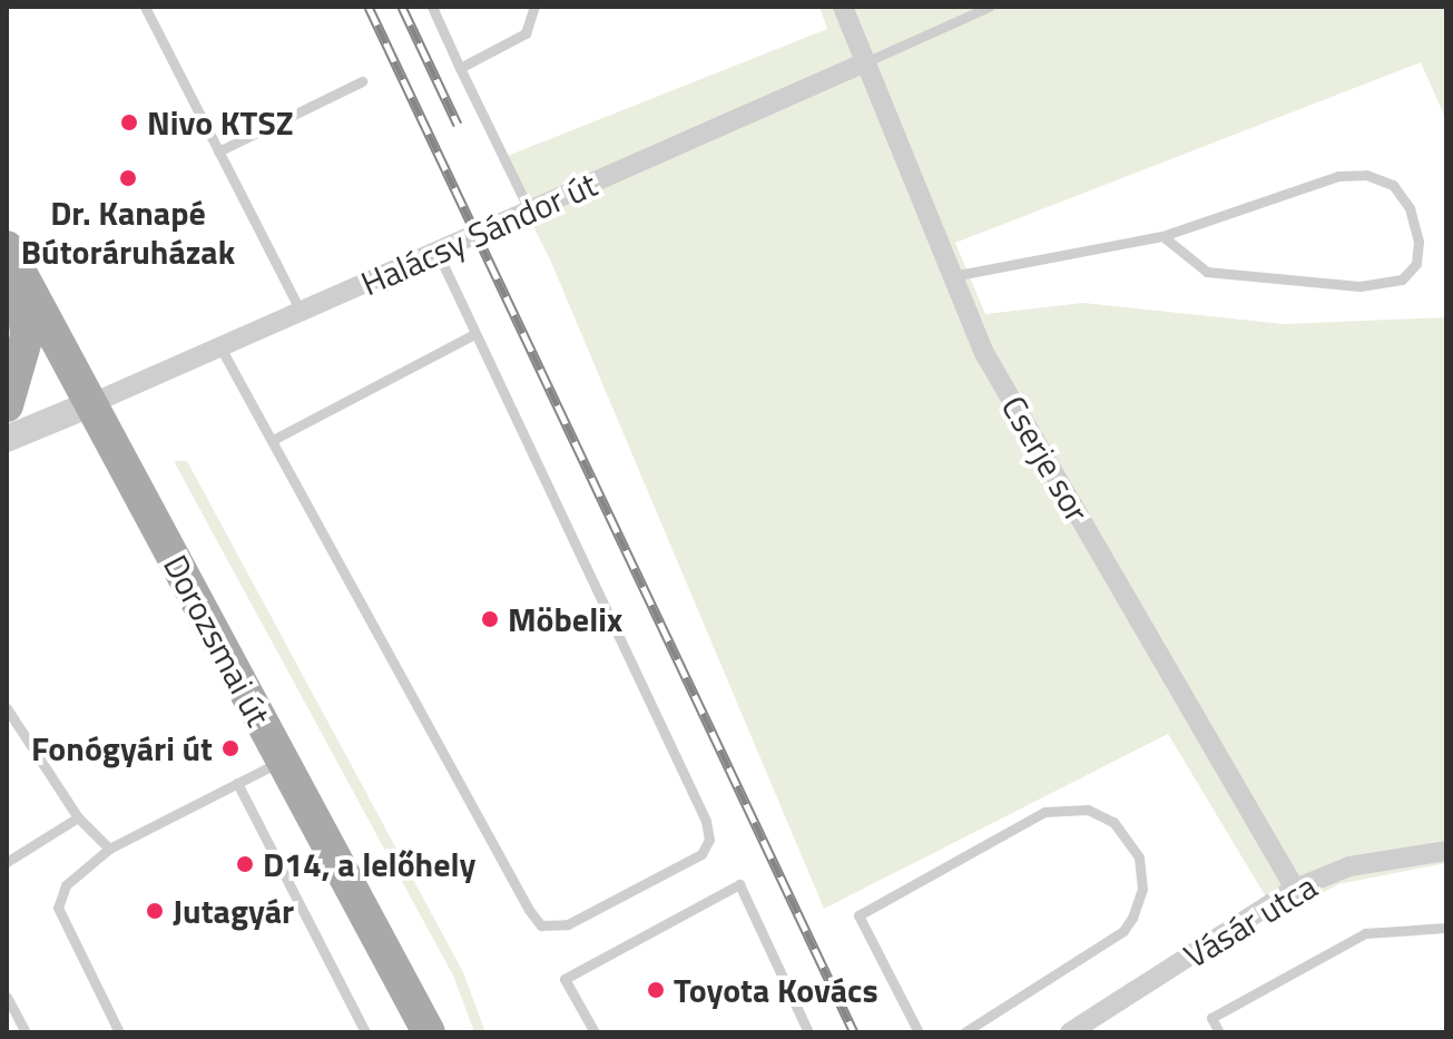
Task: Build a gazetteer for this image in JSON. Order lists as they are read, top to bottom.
{
  "streets": {
    "main road": ["Dorozsmai út"],
    "street": ["Halácsy Sándor út", "Cserje sor", "Vásár utca"]
  },
  "crossings": [
    ["Halácsy Sándor út", "Cserje sor"],
    ["Halácsy Sándor út", "Dorozsmai út"],
    ["Cserje sor", "Vásár utca"]
  ],
  "places": [
    "Nivo KTSZ",
    "Dr. Kanapé Bútoráruházak",
    "Möbelix",
    "Fonógyári út",
    "D14, a lelőhely",
    "Jutagyár",
    "Toyota Kovács"
  ]
}
